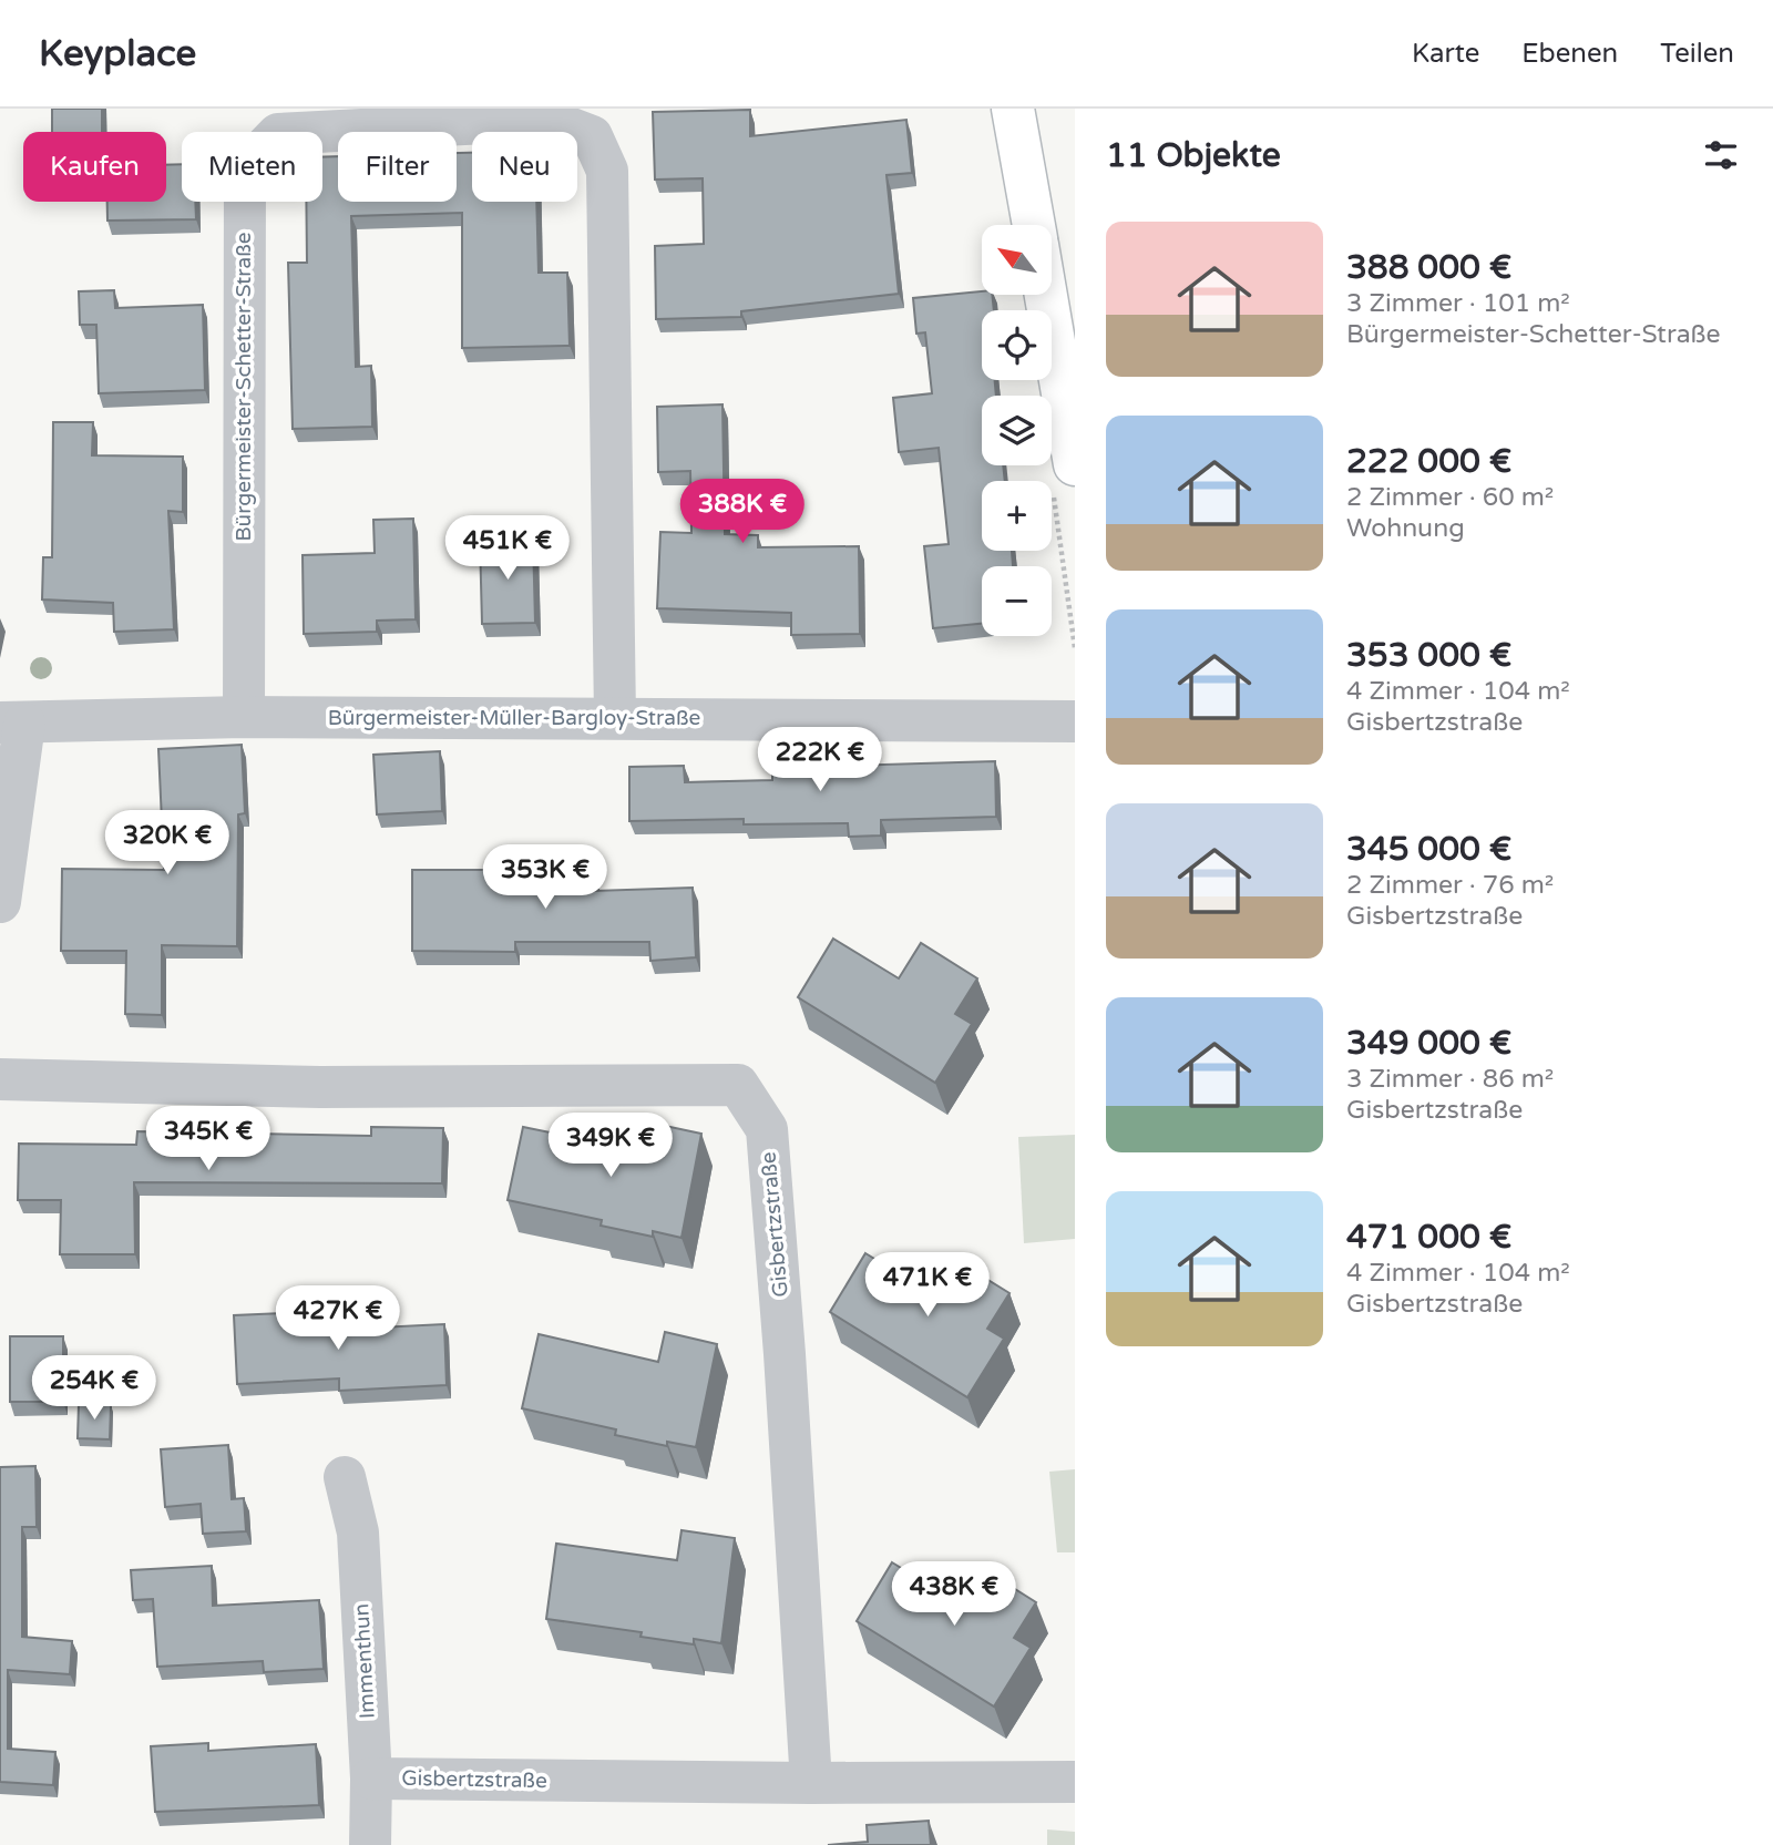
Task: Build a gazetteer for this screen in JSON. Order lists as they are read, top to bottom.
{
  "streets": {
    "street": [
      "Bürgermeister-Schetter-Straße",
      "Bürgermeister-Müller-Bargloy-Straße",
      "Gisbertzstraße",
      "Immenthun"
    ]
  },
  "crossings": [
    ["Bürgermeister-Schetter-Straße", "Bürgermeister-Müller-Bargloy-Straße"],
    ["Gisbertzstraße", "Immenthun"]
  ],
  "north": "top left",
  "page": {
    "header": "Keyplace",
    "nav": ["Karte", "Ebenen", "Teilen"],
    "heading": "11 Objekte",
    "chip": [
      "Kaufen",
      "Mieten",
      "Filter",
      "Neu"
    ],
    "list": [
      {
        "name": "388 000 €",
        "note": "3 Zimmer · 101 m² · Bürgermeister-Schetter-Straße"
      },
      {
        "name": "222 000 €",
        "note": "2 Zimmer · 60 m² · Wohnung"
      },
      {
        "name": "353 000 €",
        "note": "4 Zimmer · 104 m² · Gisbertzstraße"
      },
      {
        "name": "345 000 €",
        "note": "2 Zimmer · 76 m² · Gisbertzstraße"
      },
      {
        "name": "349 000 €",
        "note": "3 Zimmer · 86 m² · Gisbertzstraße"
      },
      {
        "name": "471 000 €",
        "note": "4 Zimmer · 104 m² · Gisbertzstraße"
      }
    ],
    "map_buttons": ["+", "−"],
    "price": [
      "388K €",
      "451K €",
      "222K €",
      "320K €",
      "353K €",
      "345K €",
      "349K €",
      "471K €",
      "427K €",
      "254K €",
      "438K €"
    ]
  }
}
